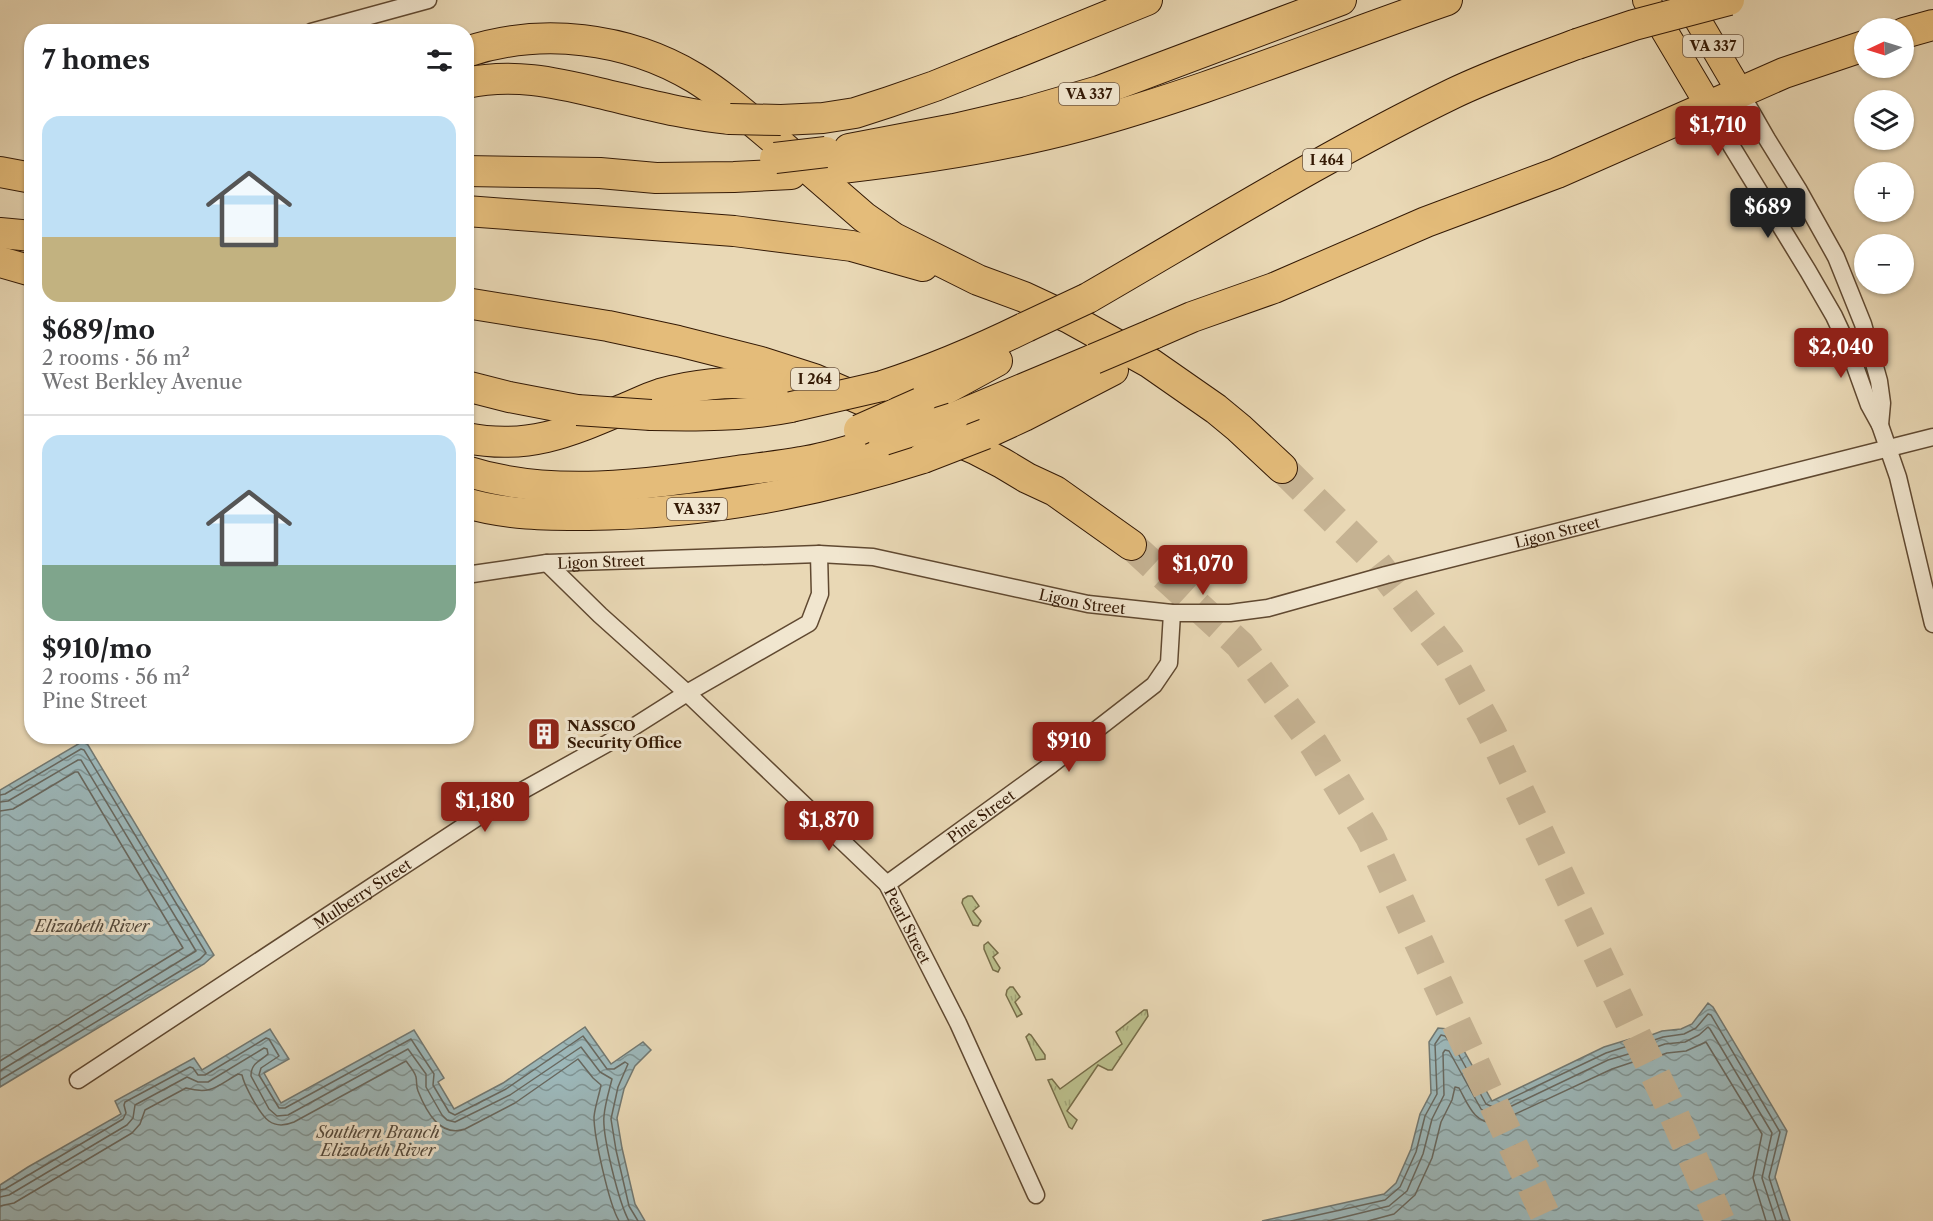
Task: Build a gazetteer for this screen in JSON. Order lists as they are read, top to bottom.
{
  "streets": {
    "highway": ["VA 337", "I 464", "I 264"],
    "street": [
      "Ligon Street",
      "Pine Street",
      "Mulberry Street",
      "Pearl Street"
    ]
  },
  "crossings": [
    ["Ligon Street", "Pine Street"],
    ["Ligon Street", "Mulberry Street"],
    ["Ligon Street", "Pearl Street"],
    ["Pine Street", "Pearl Street"],
    ["Mulberry Street", "Pearl Street"]
  ],
  "water": ["Elizabeth River", "Southern Branch Elizabeth River"],
  "places": {
    "building": ["NASSCO Security Office"]
  },
  "north": "left",
  "page": {
    "map_buttons": ["+", "−"],
    "heading": "7 homes",
    "list": [
      {
        "name": "$689/mo",
        "note": "2 rooms · 56 m² · West Berkley Avenue"
      },
      {
        "name": "$910/mo",
        "note": "2 rooms · 56 m² · Pine Street"
      }
    ],
    "price": [
      "$1,710",
      "$689",
      "$2,040",
      "$1,070",
      "$910",
      "$1,180",
      "$1,870"
    ]
  }
}
